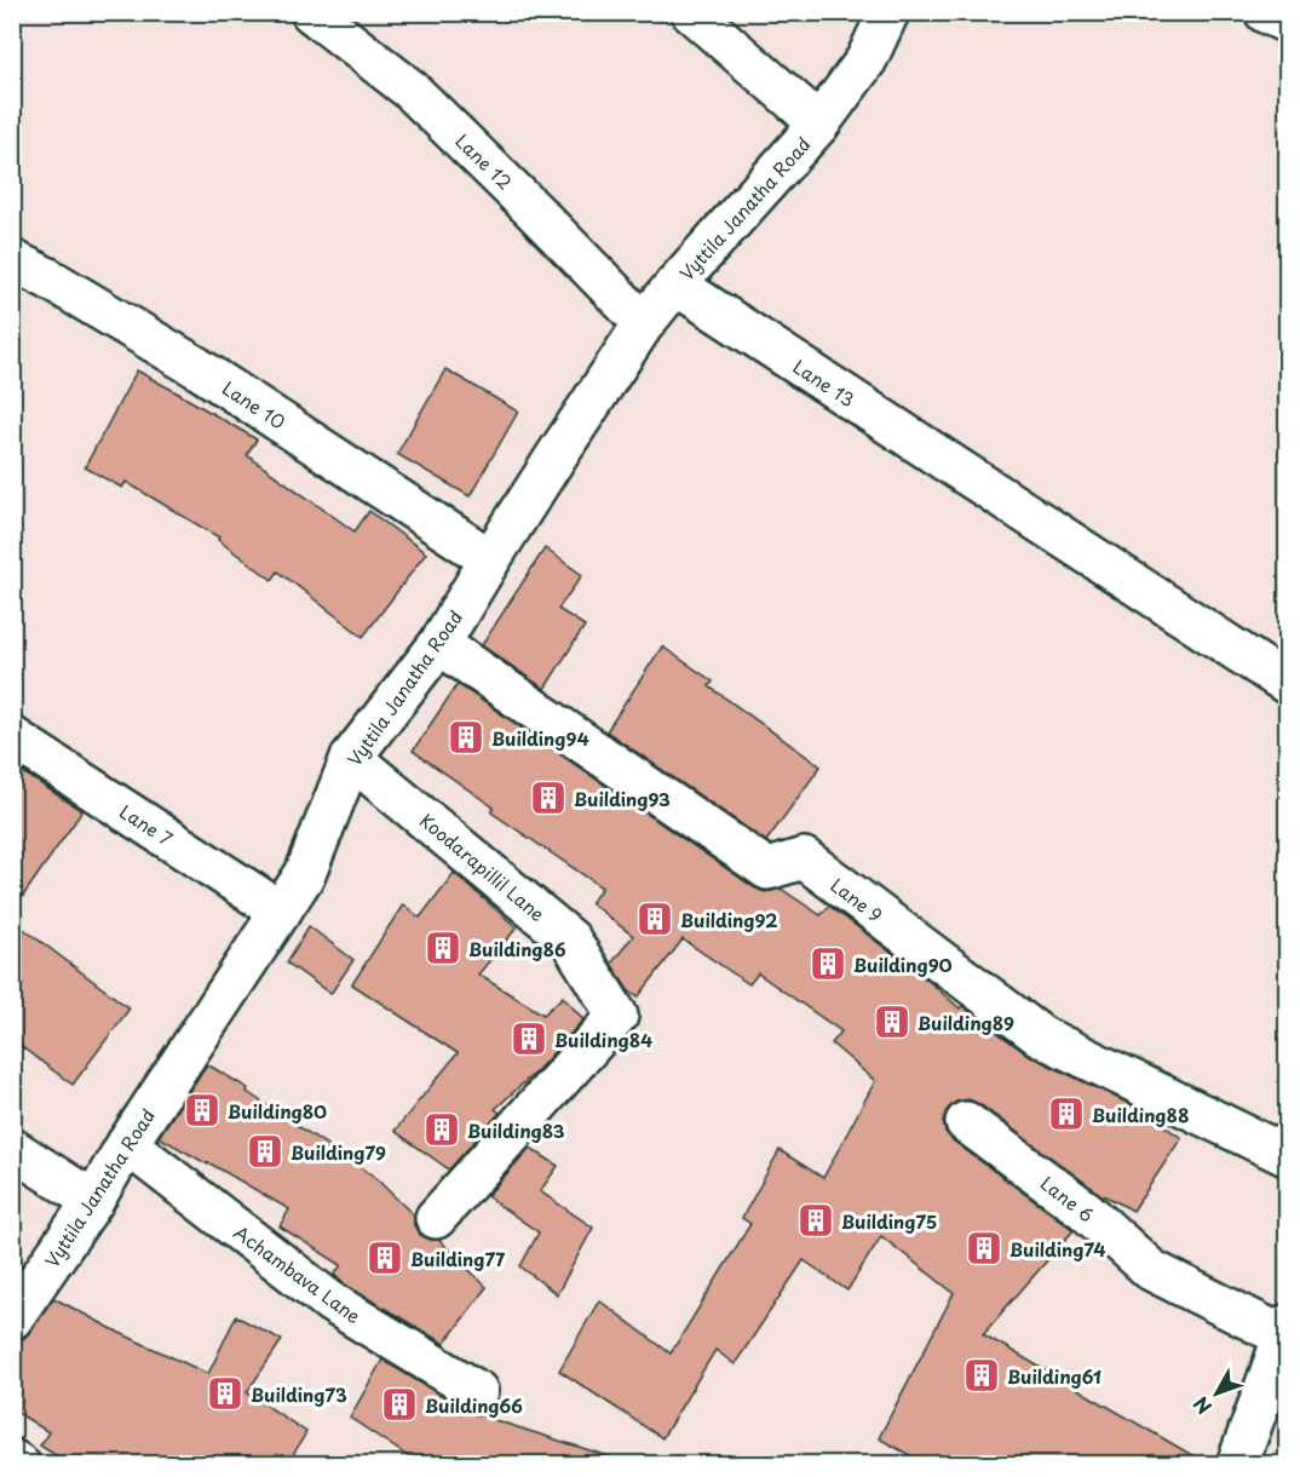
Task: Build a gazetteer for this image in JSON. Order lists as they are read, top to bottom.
{
  "streets": {
    "street": [
      "Lane 12",
      "Vyttila Janatha Road",
      "Lane 13",
      "Lane 10",
      "Lane 7",
      "Koodarapillil Lane",
      "Lane 9",
      "Lane 6",
      "Achambava Lane"
    ]
  },
  "crossings": [
    ["Lane 12", "Vyttila Janatha Road"],
    ["Vyttila Janatha Road", "Lane 13"],
    ["Vyttila Janatha Road", "Lane 10"],
    ["Vyttila Janatha Road", "Lane 7"],
    ["Vyttila Janatha Road", "Koodarapillil Lane"],
    ["Vyttila Janatha Road", "Lane 9"],
    ["Vyttila Janatha Road", "Achambava Lane"]
  ],
  "places": {
    "building": [
      "Building94",
      "Building93",
      "Building92",
      "Building86",
      "Building90",
      "Building89",
      "Building84",
      "Building80",
      "Building88",
      "Building83",
      "Building79",
      "Building75",
      "Building74",
      "Building77",
      "Building61",
      "Building73",
      "Building66"
    ]
  },
  "north": "bottom left"
}
